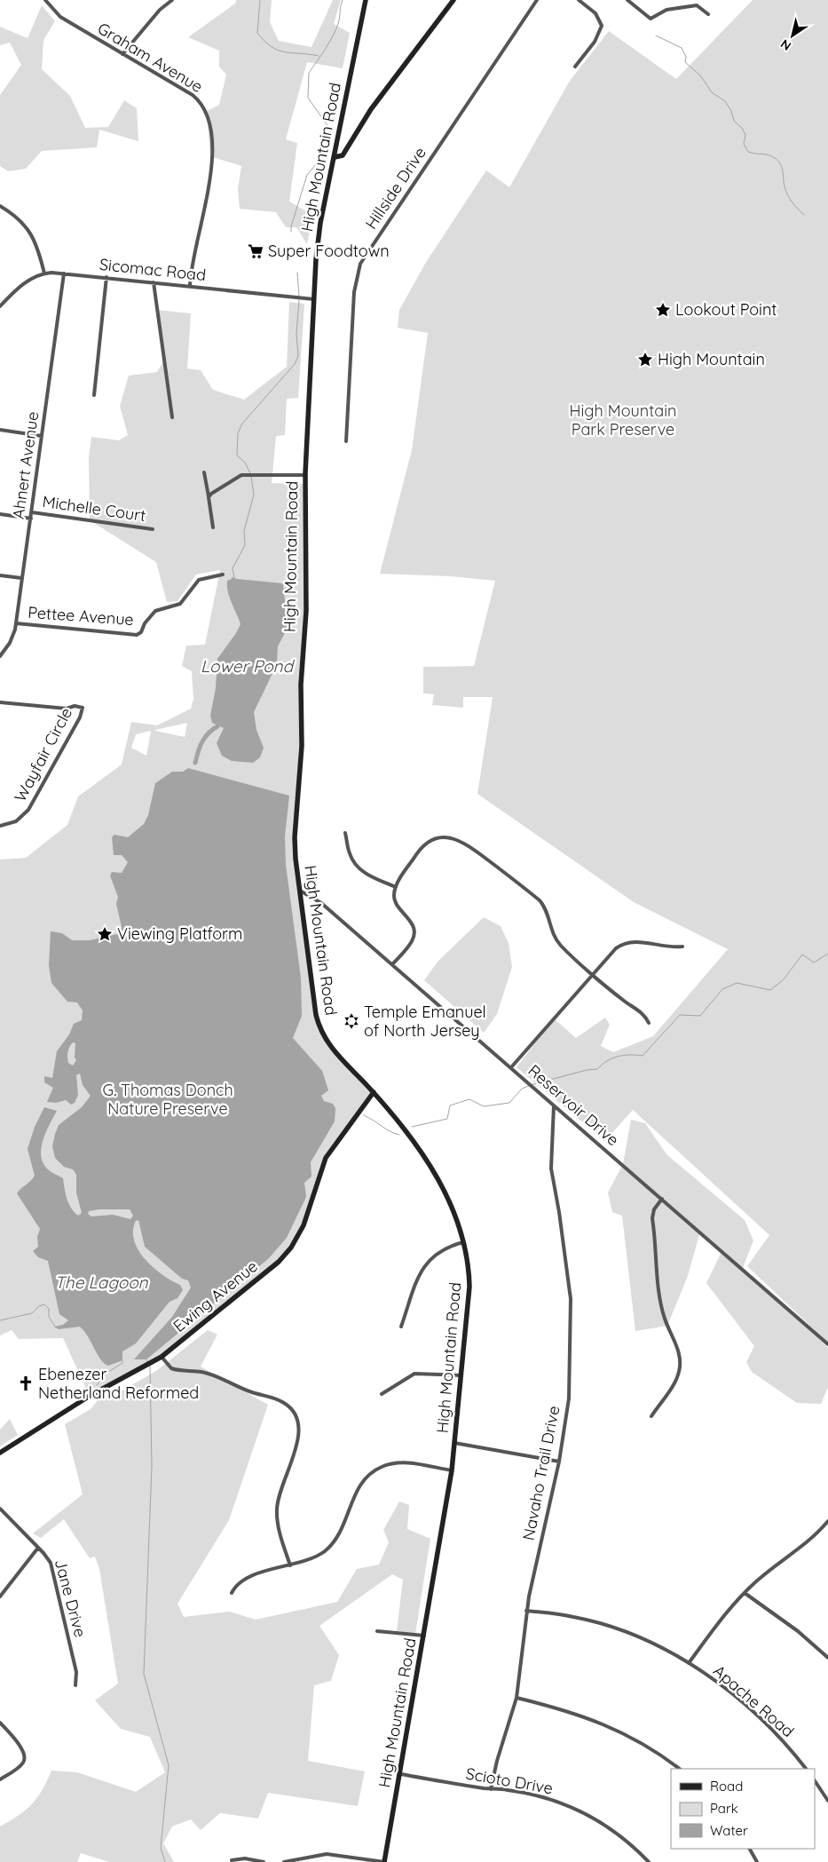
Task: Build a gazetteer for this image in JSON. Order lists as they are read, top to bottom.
{
  "streets": {
    "main road": ["High Mountain Road", "Ewing Avenue"],
    "street": [
      "Graham Avenue",
      "Hillside Drive",
      "Sicomac Road",
      "Ahnert Avenue",
      "Michelle Court",
      "Pettee Avenue",
      "Wayfair Circle",
      "Reservoir Drive",
      "Navaho Trail Drive",
      "Jane Drive",
      "Apache Road",
      "Scioto Drive"
    ]
  },
  "crossings": [
    ["Graham Avenue", "Sicomac Road"],
    ["High Mountain Road", "Sicomac Road"],
    ["High Mountain Road", "Reservoir Drive"],
    ["High Mountain Road", "Ewing Avenue"],
    ["High Mountain Road", "Scioto Drive"],
    ["Sicomac Road", "Ahnert Avenue"],
    ["Ahnert Avenue", "Michelle Court"],
    ["Ahnert Avenue", "Pettee Avenue"],
    ["Reservoir Drive", "Navaho Trail Drive"],
    ["Navaho Trail Drive", "Apache Road"],
    ["Navaho Trail Drive", "Scioto Drive"]
  ],
  "water": ["Lower Pond", "The Lagoon"],
  "parks": ["High Mountain Park Preserve", "G. Thomas Donch Nature Preserve"],
  "places": {
    "supermarket": ["Super Foodtown"],
    "place": ["Lookout Point", "High Mountain", "Viewing Platform"],
    "synagogue": ["Temple Emanuel of North Jersey"],
    "church": ["Ebenezer Netherland Reformed"]
  },
  "legend": ["Road", "Park", "Water"],
  "north": "bottom left"
}
